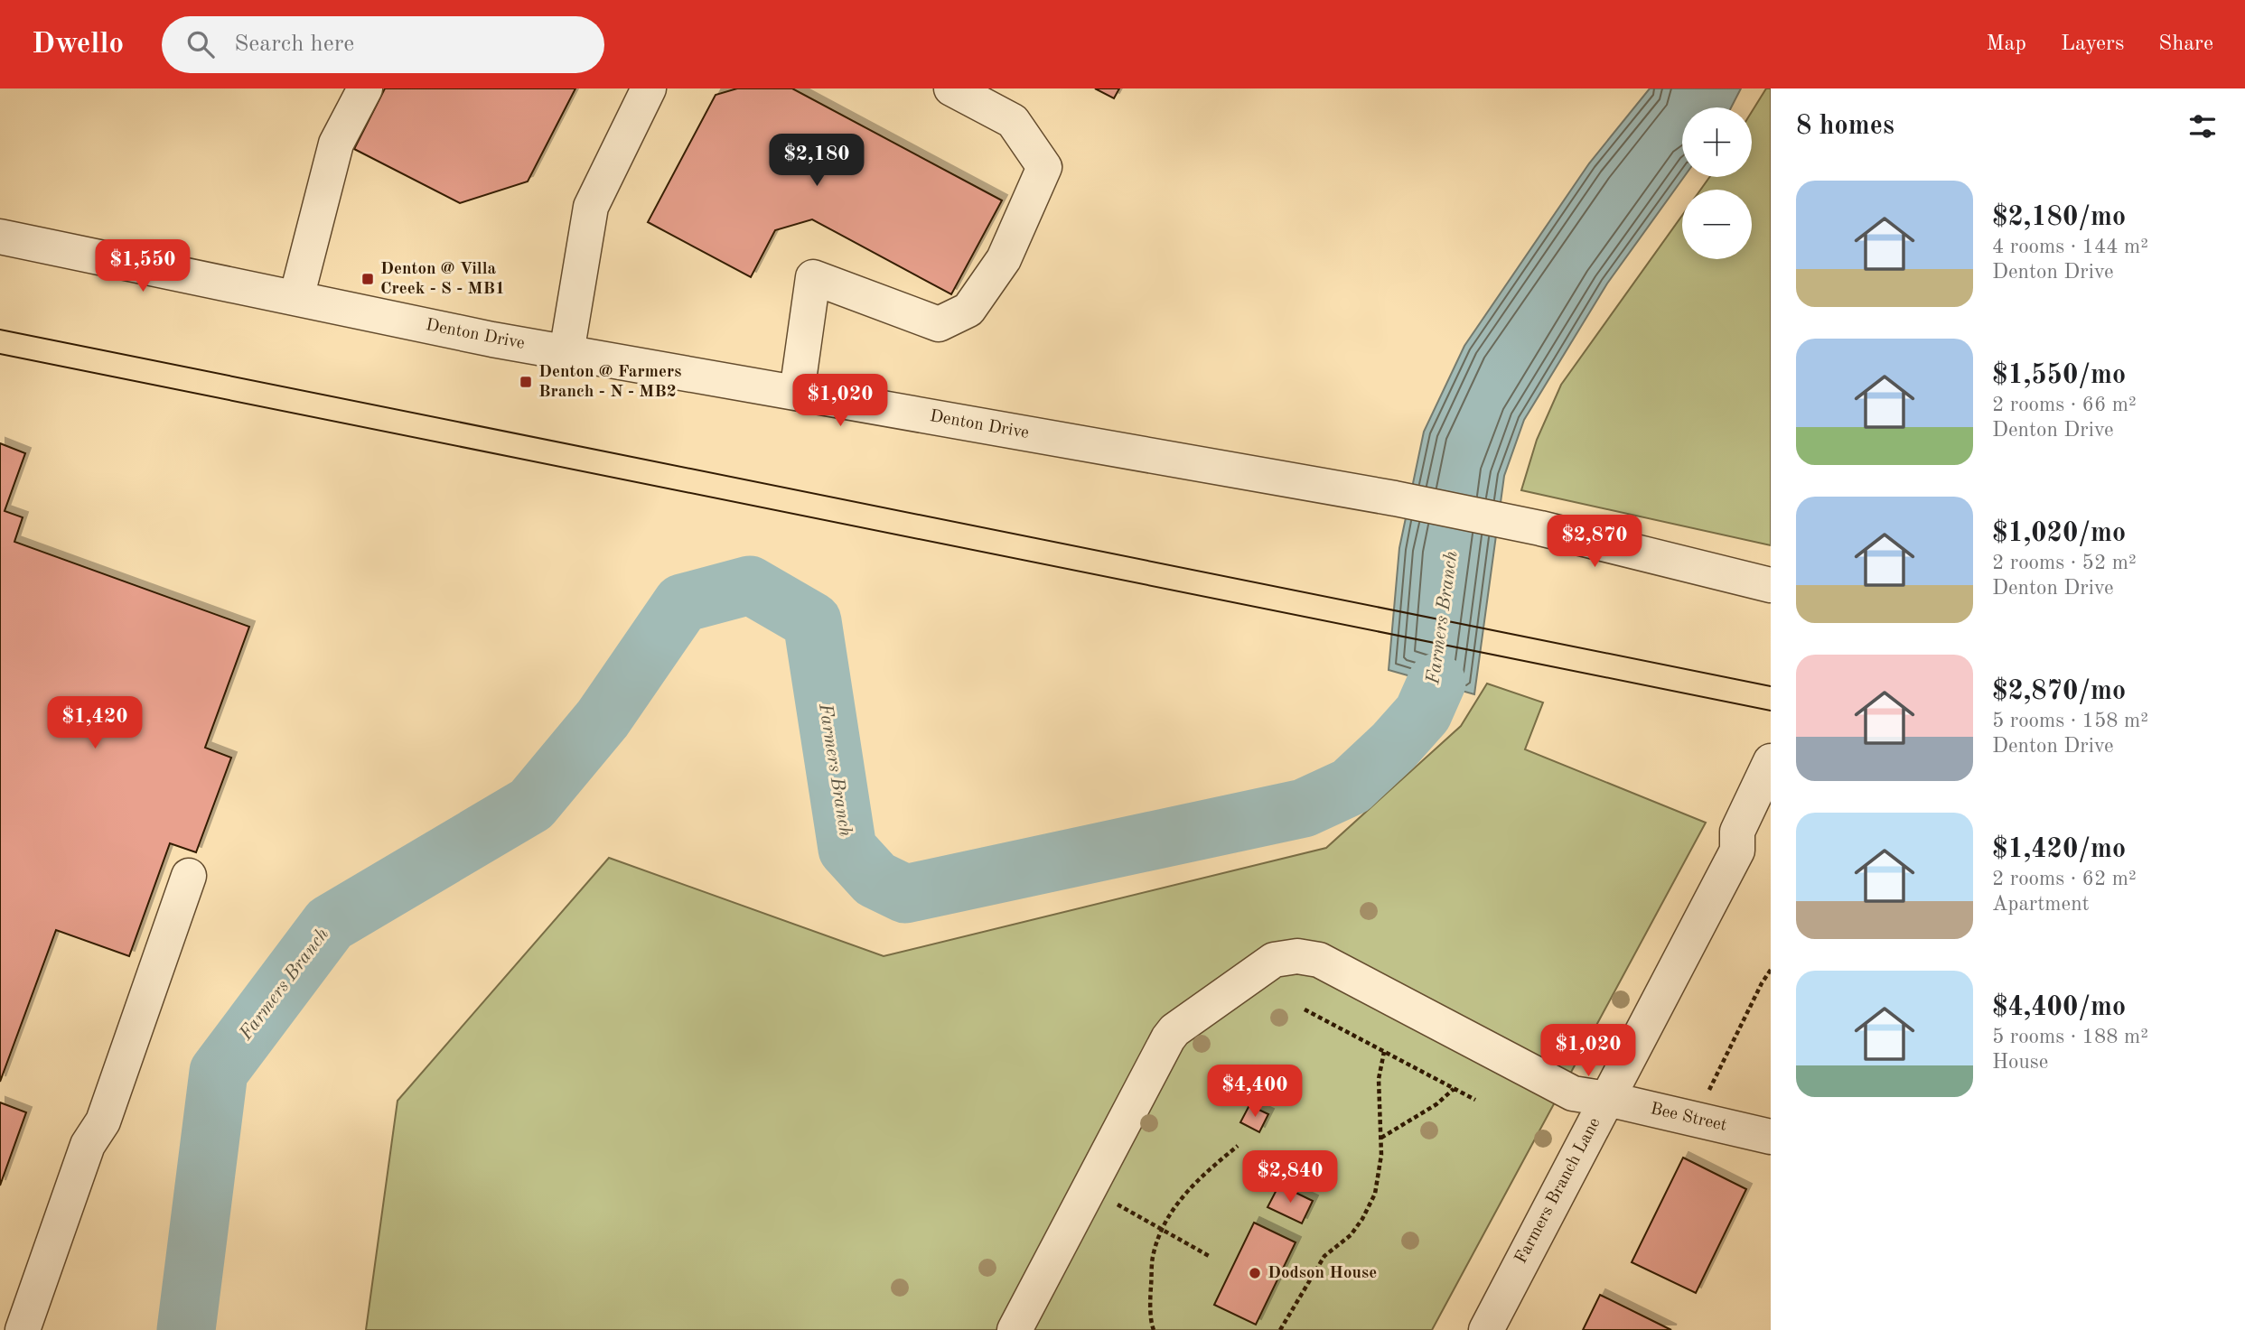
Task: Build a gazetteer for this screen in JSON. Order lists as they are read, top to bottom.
{
  "streets": {
    "street": ["Denton Drive", "Bee Street", "Farmers Branch Lane"]
  },
  "crossings": [
    ["Bee Street", "Farmers Branch Lane"]
  ],
  "water": ["Farmers Branch"],
  "places": {
    "transit": ["Denton @ Villa Creek - S - MB1", "Denton @ Farmers Branch - N - MB2"],
    "other": ["Dodson House"]
  },
  "page": {
    "header": "Dwello",
    "search": "Search here",
    "nav": ["Map", "Layers", "Share"],
    "heading": "8 homes",
    "map_buttons": ["+", "−"],
    "price": [
      "$2,180",
      "$1,550",
      "$1,020",
      "$2,870",
      "$1,420",
      "$1,020",
      "$4,400",
      "$2,840"
    ],
    "list": [
      {
        "name": "$2,180/mo",
        "note": "4 rooms · 144 m² · Denton Drive"
      },
      {
        "name": "$1,550/mo",
        "note": "2 rooms · 66 m² · Denton Drive"
      },
      {
        "name": "$1,020/mo",
        "note": "2 rooms · 52 m² · Denton Drive"
      },
      {
        "name": "$2,870/mo",
        "note": "5 rooms · 158 m² · Denton Drive"
      },
      {
        "name": "$1,420/mo",
        "note": "2 rooms · 62 m² · Apartment"
      },
      {
        "name": "$4,400/mo",
        "note": "5 rooms · 188 m² · House"
      }
    ]
  }
}
